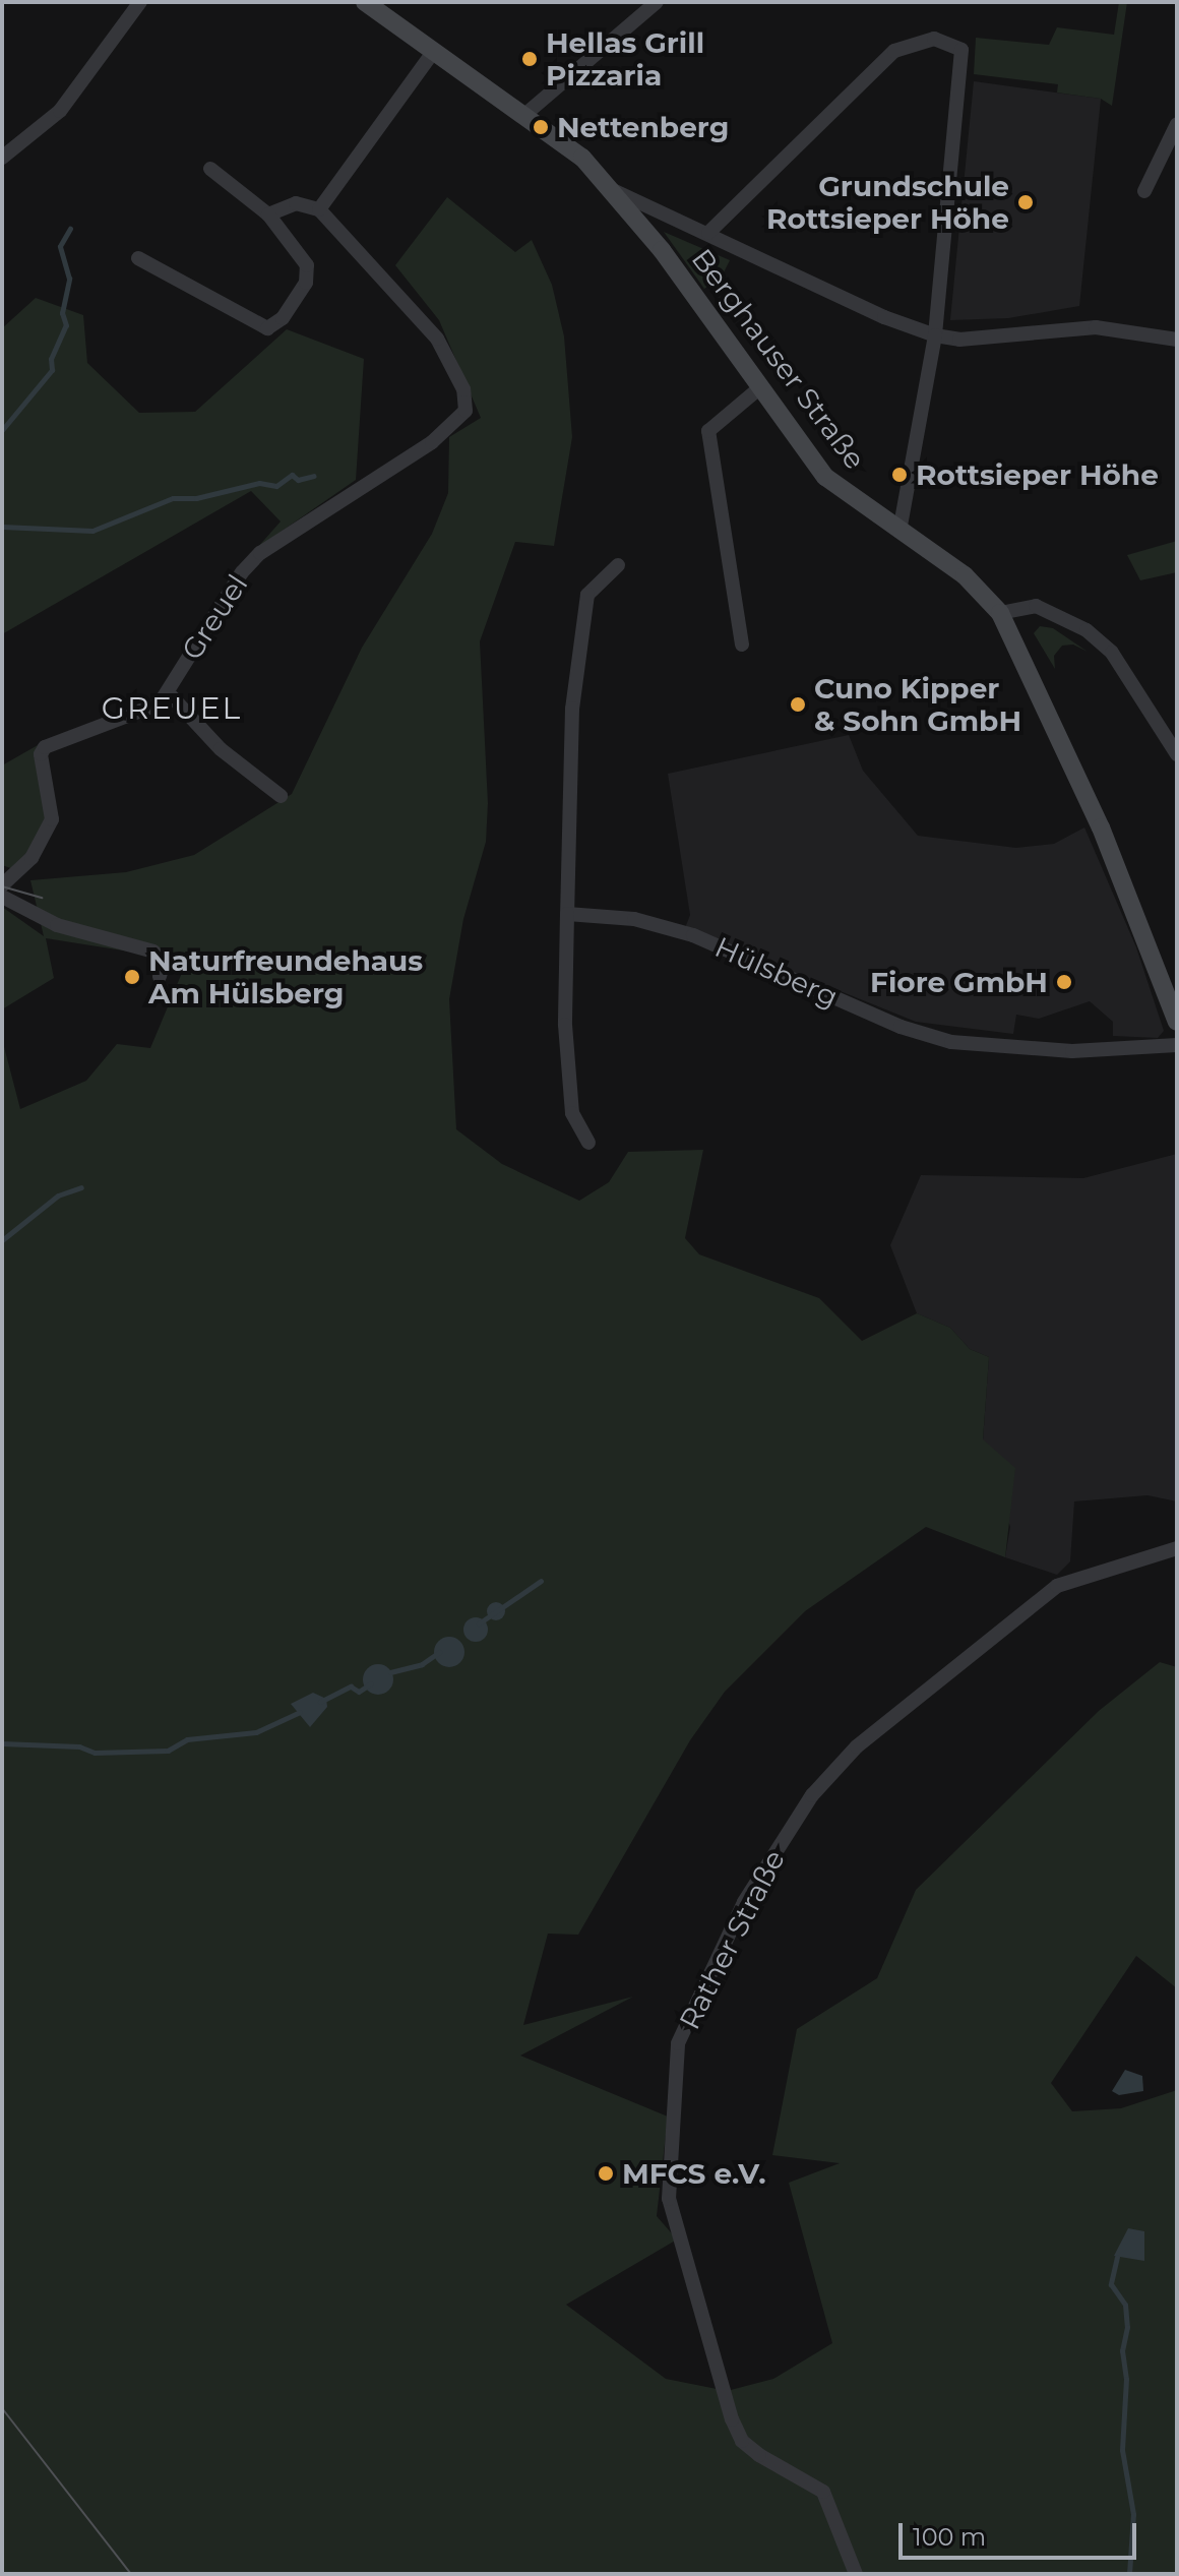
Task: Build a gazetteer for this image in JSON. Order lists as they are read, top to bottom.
{
  "streets": {
    "street": [
      "Berghauser Straße",
      "Greuel",
      "Hülsberg",
      "Rather Straße"
    ]
  },
  "districts": ["GREUEL"],
  "places": [
    "Hellas Grill Pizzaria",
    "Nettenberg",
    "Grundschule Rottsieper Höhe",
    "Rottsieper Höhe",
    "Cuno Kipper & Sohn GmbH",
    "Naturfreundehaus Am Hülsberg",
    "Fiore GmbH",
    "MFCS e.V."
  ],
  "scale_bar": "100 m"
}
